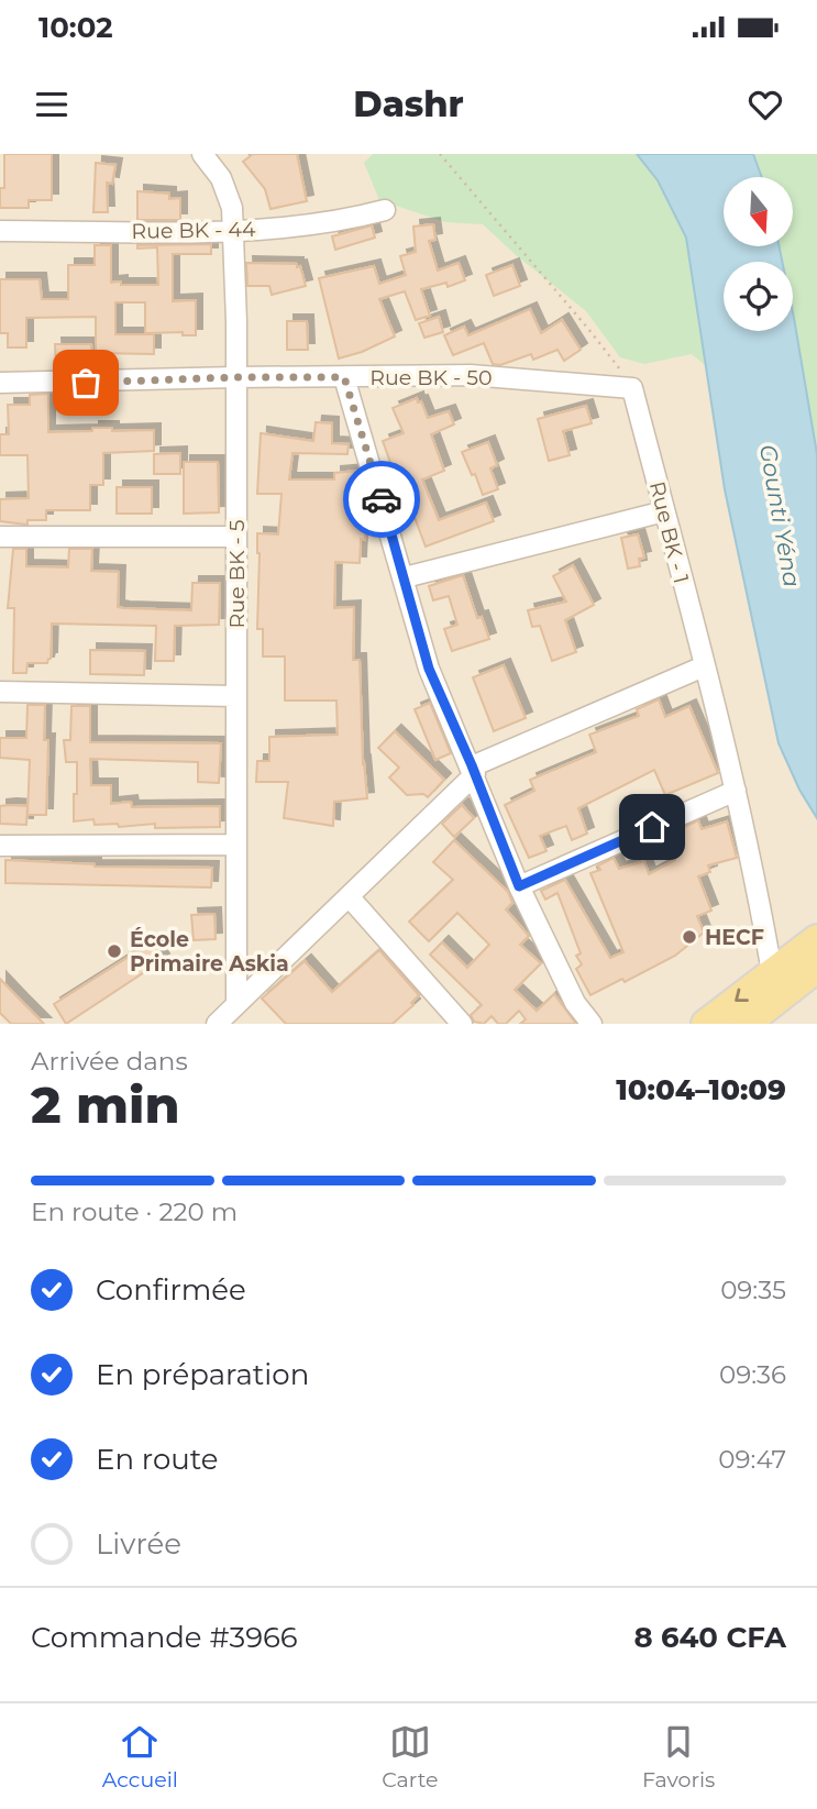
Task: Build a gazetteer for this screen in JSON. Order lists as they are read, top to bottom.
{
  "streets": {
    "street": [
      "Rue BK - 44",
      "Rue BK - 50",
      "Rue BK - 1",
      "Rue BK - 5"
    ]
  },
  "crossings": [
    ["Rue BK - 44", "Rue BK - 5"],
    ["Rue BK - 50", "Rue BK - 1"],
    ["Rue BK - 50", "Rue BK - 5"]
  ],
  "water": ["Gounti Yéna"],
  "places": ["HECF", "École Primaire Askia"],
  "north": "bottom",
  "page": {
    "status": "10:02",
    "header": "Dashr",
    "heading": ["2 min", "Arrivée dans", "10:04–10:09"],
    "panel": ["Commande #3966", "8 640 CFA"],
    "bar": "En route · 220 m",
    "list": [
      ["Confirmée", "09:35"],
      ["En préparation", "09:36"],
      ["En route", "09:47"],
      "Livrée"
    ],
    "tabs": ["Accueil", "Carte", "Favoris"]
  }
}
